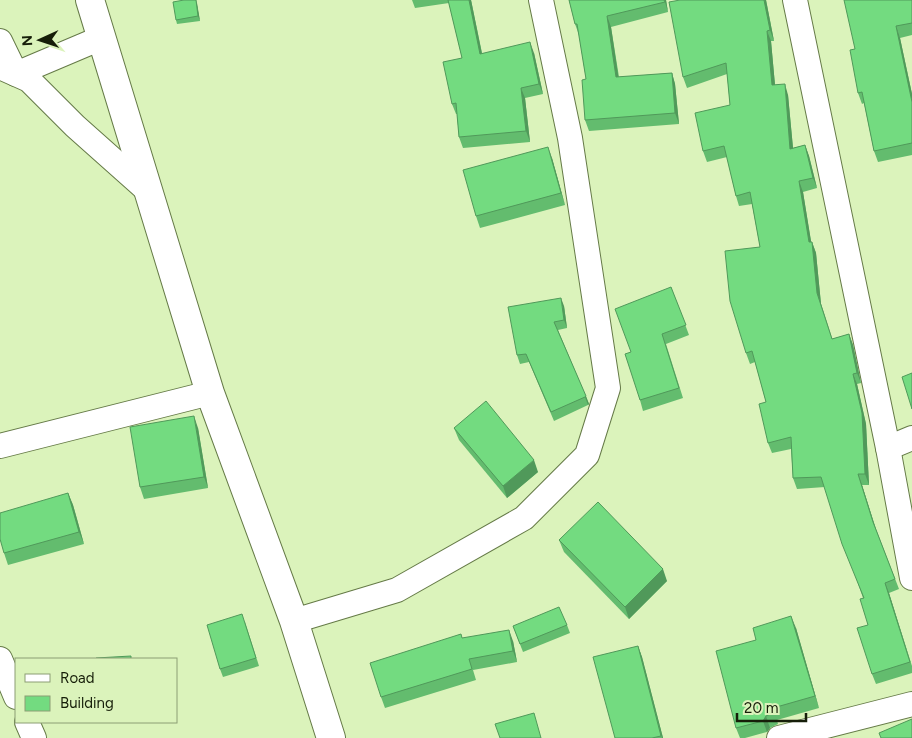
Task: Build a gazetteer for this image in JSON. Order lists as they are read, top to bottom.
{
  "legend": ["Road", "Building"],
  "scale_bar": "20 m",
  "north": "left"
}
